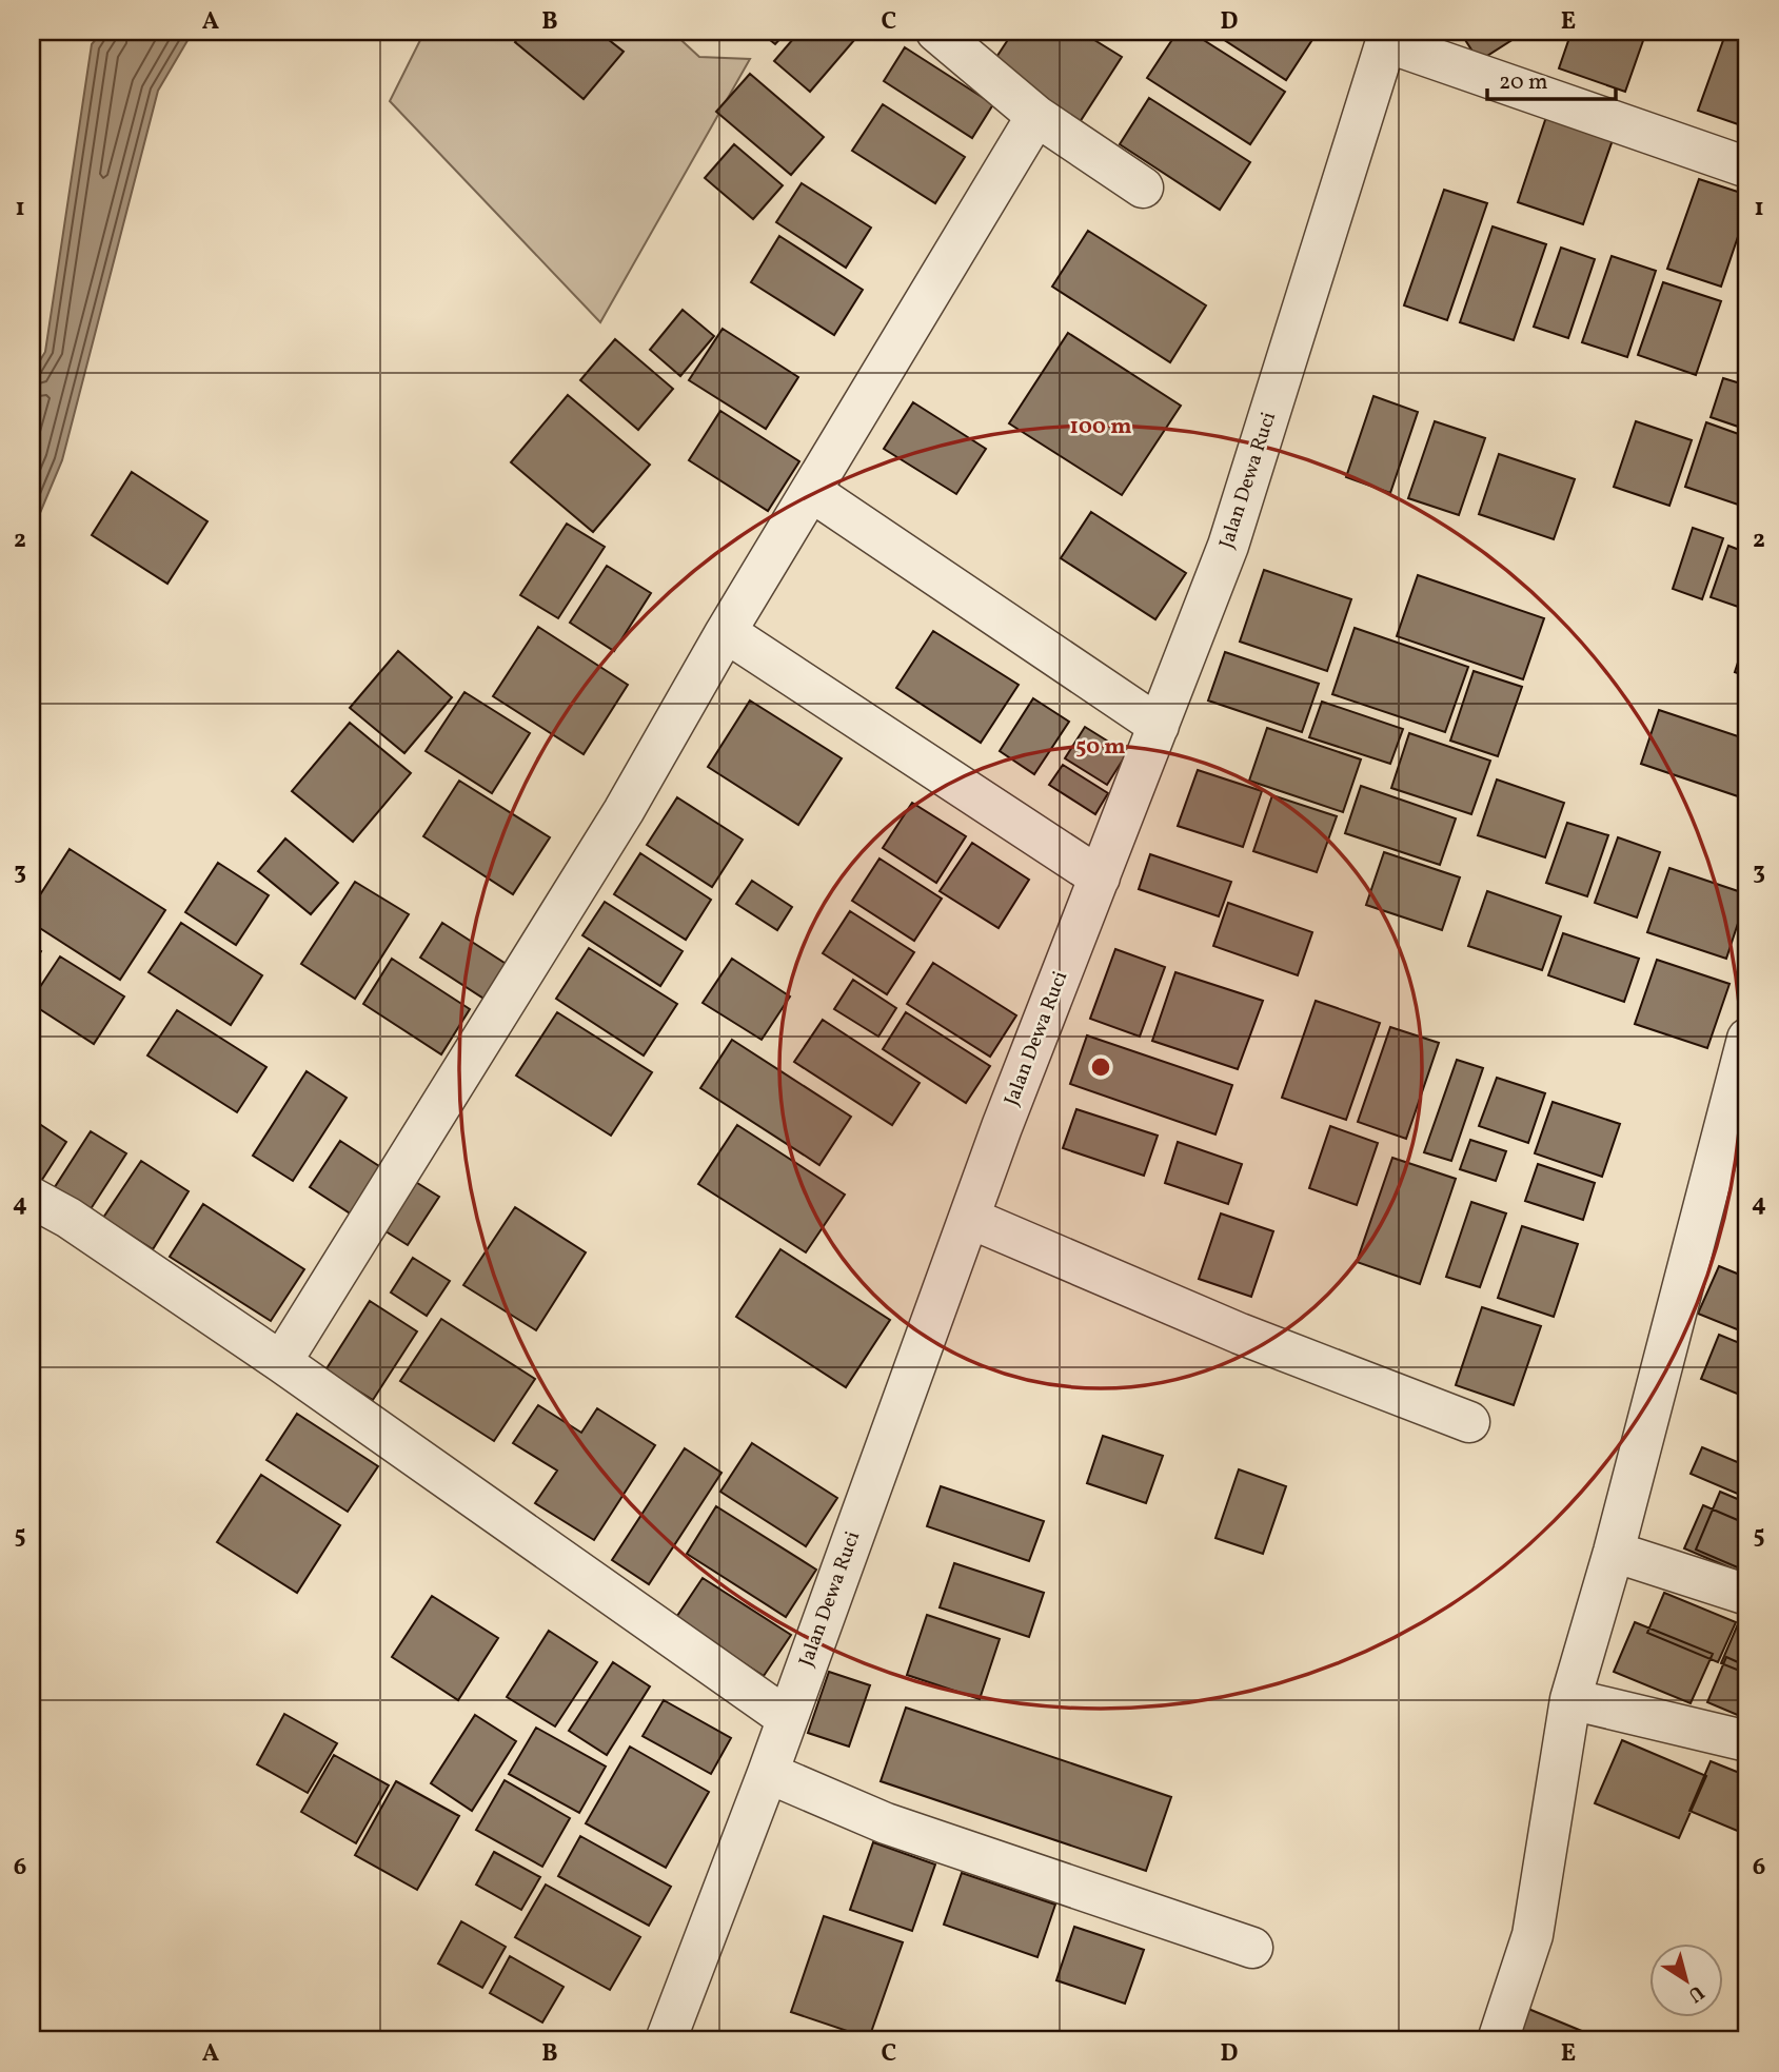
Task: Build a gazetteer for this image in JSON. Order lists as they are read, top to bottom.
{
  "streets": {
    "street": ["Jalan Dewa Ruci"]
  },
  "scale_bar": "20 m",
  "north": "bottom right",
  "grid": {
    "columns": [
      "A",
      "B",
      "C",
      "D",
      "E"
    ],
    "rows": [
      "1",
      "2",
      "3",
      "4",
      "5",
      "6"
    ]
  },
  "rings": ["100 m", "50 m"]
}
